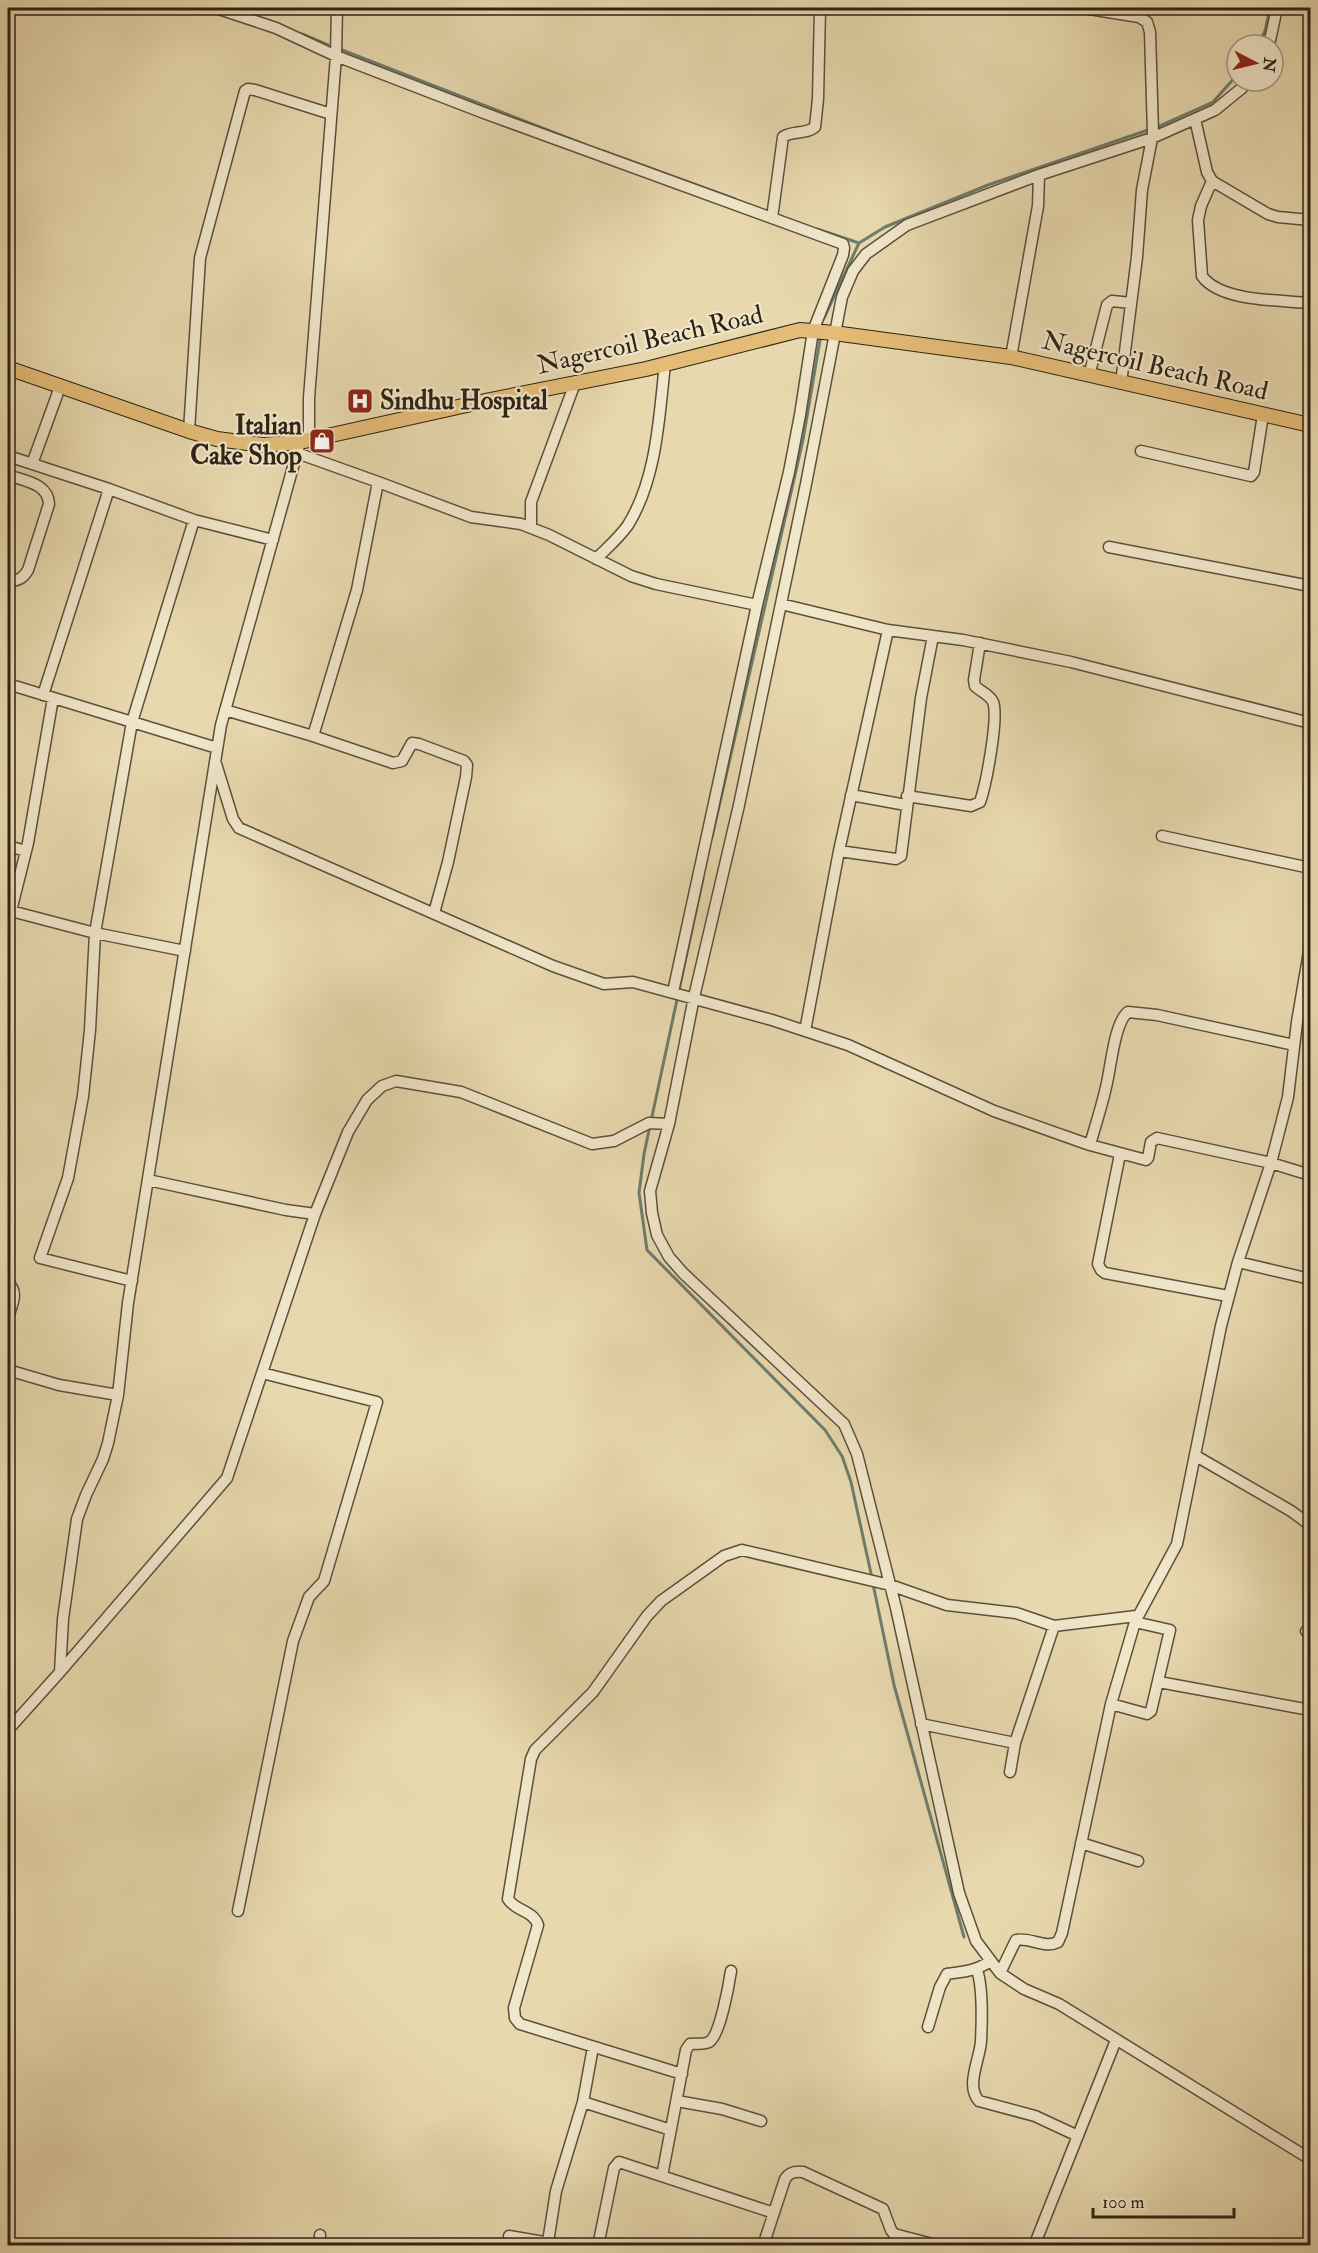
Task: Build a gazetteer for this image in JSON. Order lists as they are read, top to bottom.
{
  "streets": {
    "main road": ["Nagercoil Beach Road"]
  },
  "places": {
    "hospital": ["Sindhu Hospital"],
    "shop": ["Italian Cake Shop"]
  },
  "scale_bar": "100 m",
  "north": "right"
}
